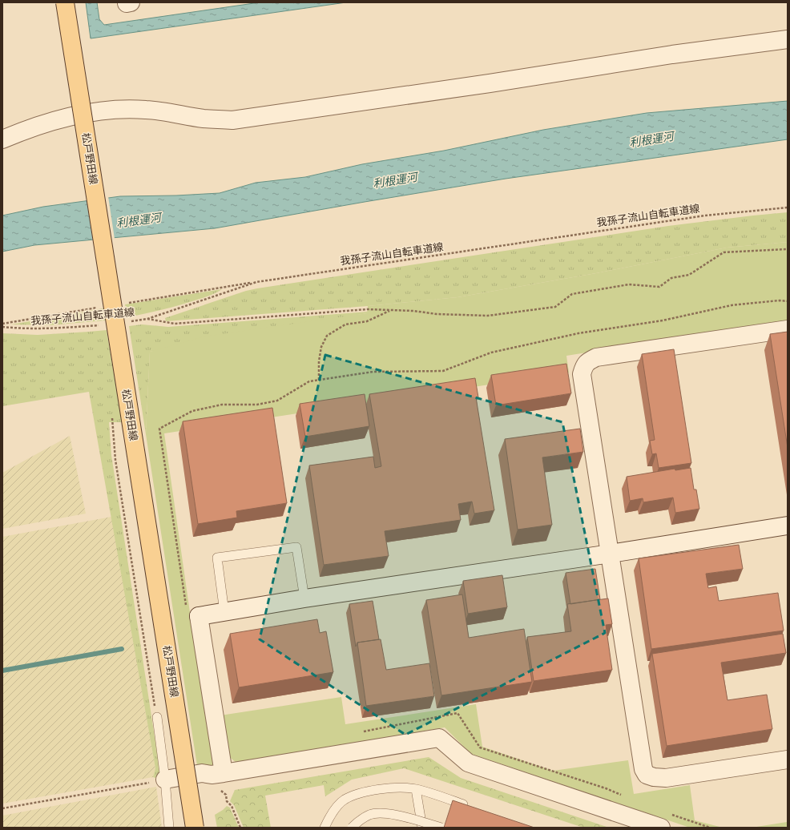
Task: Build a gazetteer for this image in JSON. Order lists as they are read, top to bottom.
{
  "streets": {
    "main road": ["松戸野田線"],
    "path": ["我孫子流山自転車道線"]
  },
  "water": ["利根運河"]
}
